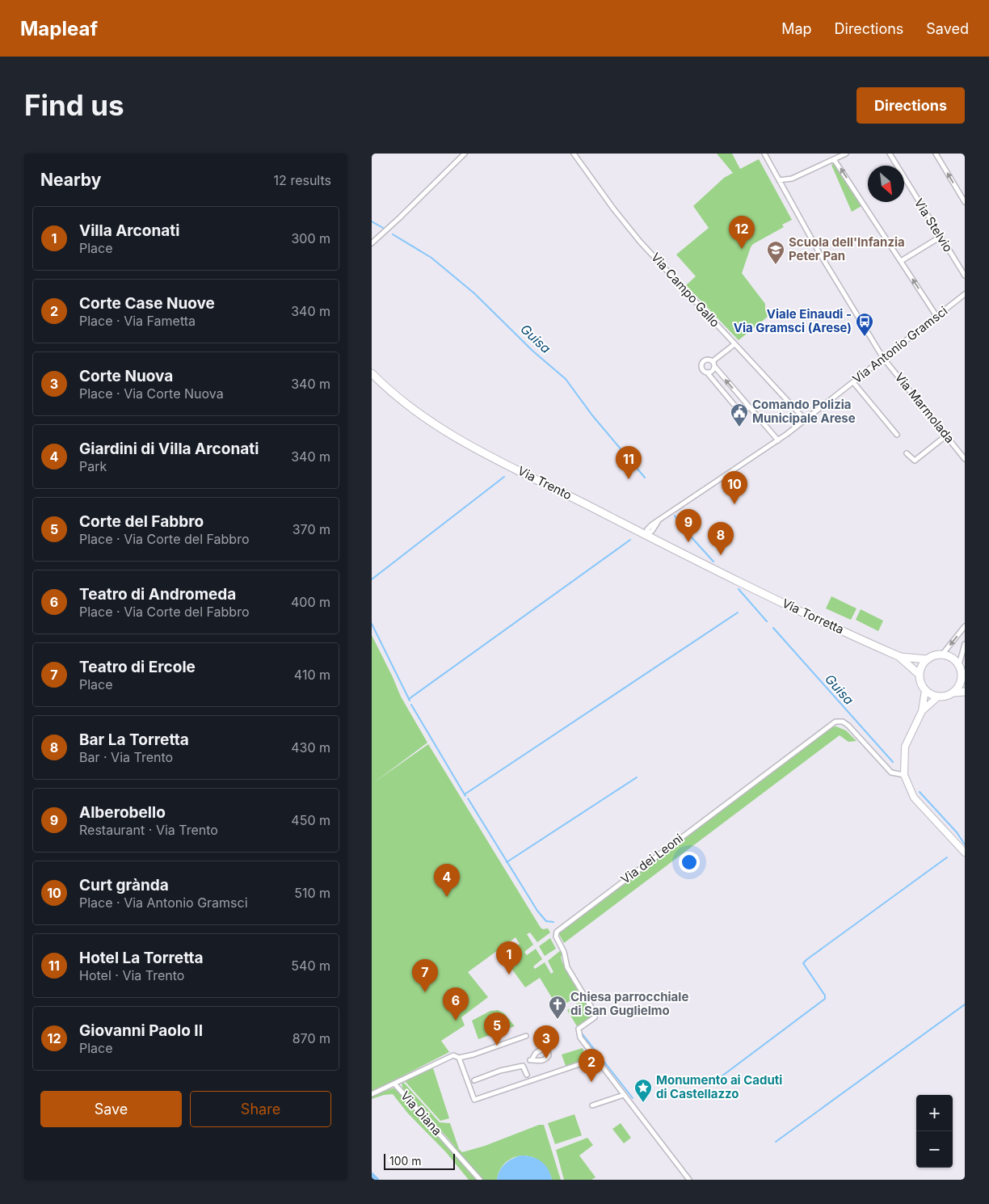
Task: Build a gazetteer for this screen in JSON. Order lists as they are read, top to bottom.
{
  "streets": {
    "main road": ["Via Trento", "Via Torretta"],
    "street": [
      "Via Stelvio",
      "Via Campo Gallo",
      "Via Antonio Gramsci",
      "Via Marmolada",
      "Via dei Leoni",
      "Via Diana"
    ]
  },
  "crossings": [
    ["Via Campo Gallo", "Via Antonio Gramsci"],
    ["Via Antonio Gramsci", "Via Marmolada"],
    ["Via Antonio Gramsci", "Via Trento"],
    ["Via Trento", "Via Torretta"]
  ],
  "water": ["Guisa"],
  "places": {
    "school or university": ["Scuola dell'Infanzia Peter Pan"],
    "bus stop": ["Viale Einaudi - Via Gramsci (Arese)"],
    "public building": ["Comando Polizia Municipale Arese"],
    "church": ["Chiesa parrocchiale di San Guglielmo"],
    "place": ["Monumento ai Caduti di Castellazzo"]
  },
  "scale_bar": "100 m",
  "north": "bottom right",
  "page": {
    "header": "Mapleaf",
    "nav": ["Map", "Directions", "Saved"],
    "buttons": [
      "Directions",
      ["Save", "Share"]
    ],
    "title": "Find us",
    "heading": ["Nearby", "12 results"],
    "list": [
      {
        "mark": "1",
        "name": "Villa Arconati",
        "note": "Place",
        "value": "300 m"
      },
      {
        "mark": "2",
        "name": "Corte Case Nuove",
        "note": "Place · Via Fametta",
        "value": "340 m"
      },
      {
        "mark": "3",
        "name": "Corte Nuova",
        "note": "Place · Via Corte Nuova",
        "value": "340 m"
      },
      {
        "mark": "4",
        "name": "Giardini di Villa Arconati",
        "note": "Park",
        "value": "340 m"
      },
      {
        "mark": "5",
        "name": "Corte del Fabbro",
        "note": "Place · Via Corte del Fabbro",
        "value": "370 m"
      },
      {
        "mark": "6",
        "name": "Teatro di Andromeda",
        "note": "Place · Via Corte del Fabbro",
        "value": "400 m"
      },
      {
        "mark": "7",
        "name": "Teatro di Ercole",
        "note": "Place",
        "value": "410 m"
      },
      {
        "mark": "8",
        "name": "Bar La Torretta",
        "note": "Bar · Via Trento",
        "value": "430 m"
      },
      {
        "mark": "9",
        "name": "Alberobello",
        "note": "Restaurant · Via Trento",
        "value": "450 m"
      },
      {
        "mark": "10",
        "name": "Curt grànda",
        "note": "Place · Via Antonio Gramsci",
        "value": "510 m"
      },
      {
        "mark": "11",
        "name": "Hotel La Torretta",
        "note": "Hotel · Via Trento",
        "value": "540 m"
      },
      {
        "mark": "12",
        "name": "Giovanni Paolo II",
        "note": "Place",
        "value": "870 m"
      }
    ],
    "pins": [
      "12",
      "11",
      "10",
      "9",
      "8",
      "4",
      "1",
      "7",
      "6",
      "5",
      "3",
      "2"
    ],
    "map_buttons": ["+", "−"],
    "scale": "100 m"
  }
}
